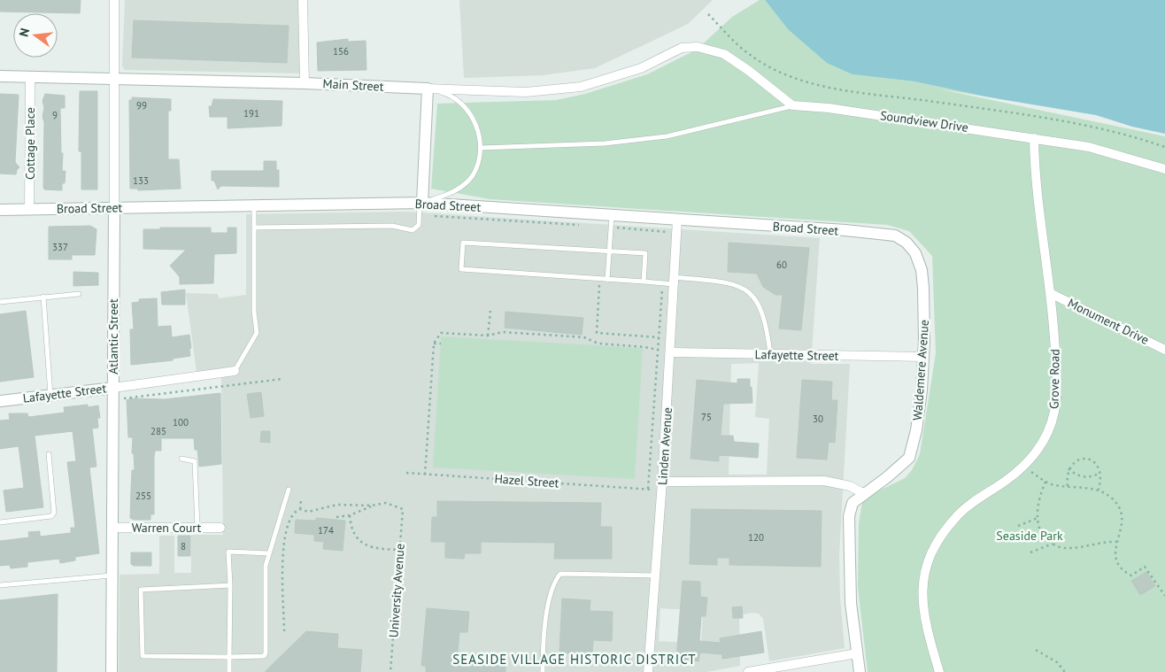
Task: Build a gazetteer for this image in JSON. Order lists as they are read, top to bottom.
{
  "streets": {
    "street": [
      "Main Street",
      "Soundview Drive",
      "Cottage Place",
      "Broad Street",
      "Monument Drive",
      "Atlantic Street",
      "Lafayette Street",
      "Waldemere Avenue",
      "Grove Road",
      "Linden Avenue",
      "Warren Court"
    ],
    "path": ["Hazel Street", "University Avenue"]
  },
  "crossings": [
    ["Main Street", "Soundview Drive"],
    ["Main Street", "Cottage Place"],
    ["Main Street", "Atlantic Street"],
    ["Soundview Drive", "Grove Road"],
    ["Cottage Place", "Broad Street"],
    ["Broad Street", "Atlantic Street"],
    ["Broad Street", "Waldemere Avenue"],
    ["Broad Street", "Linden Avenue"],
    ["Monument Drive", "Grove Road"],
    ["Atlantic Street", "Lafayette Street"],
    ["Atlantic Street", "Warren Court"],
    ["Lafayette Street", "Waldemere Avenue"],
    ["Lafayette Street", "Linden Avenue"]
  ],
  "districts": ["SEASIDE VILLAGE HISTORIC DISTRICT"],
  "parks": ["Seaside Park"],
  "house_numbers": [
    "156",
    "99",
    "191",
    "9",
    "133",
    "337",
    "60",
    "75",
    "30",
    "100",
    "285",
    "255",
    "174",
    "120",
    "8"
  ],
  "north": "left"
}
